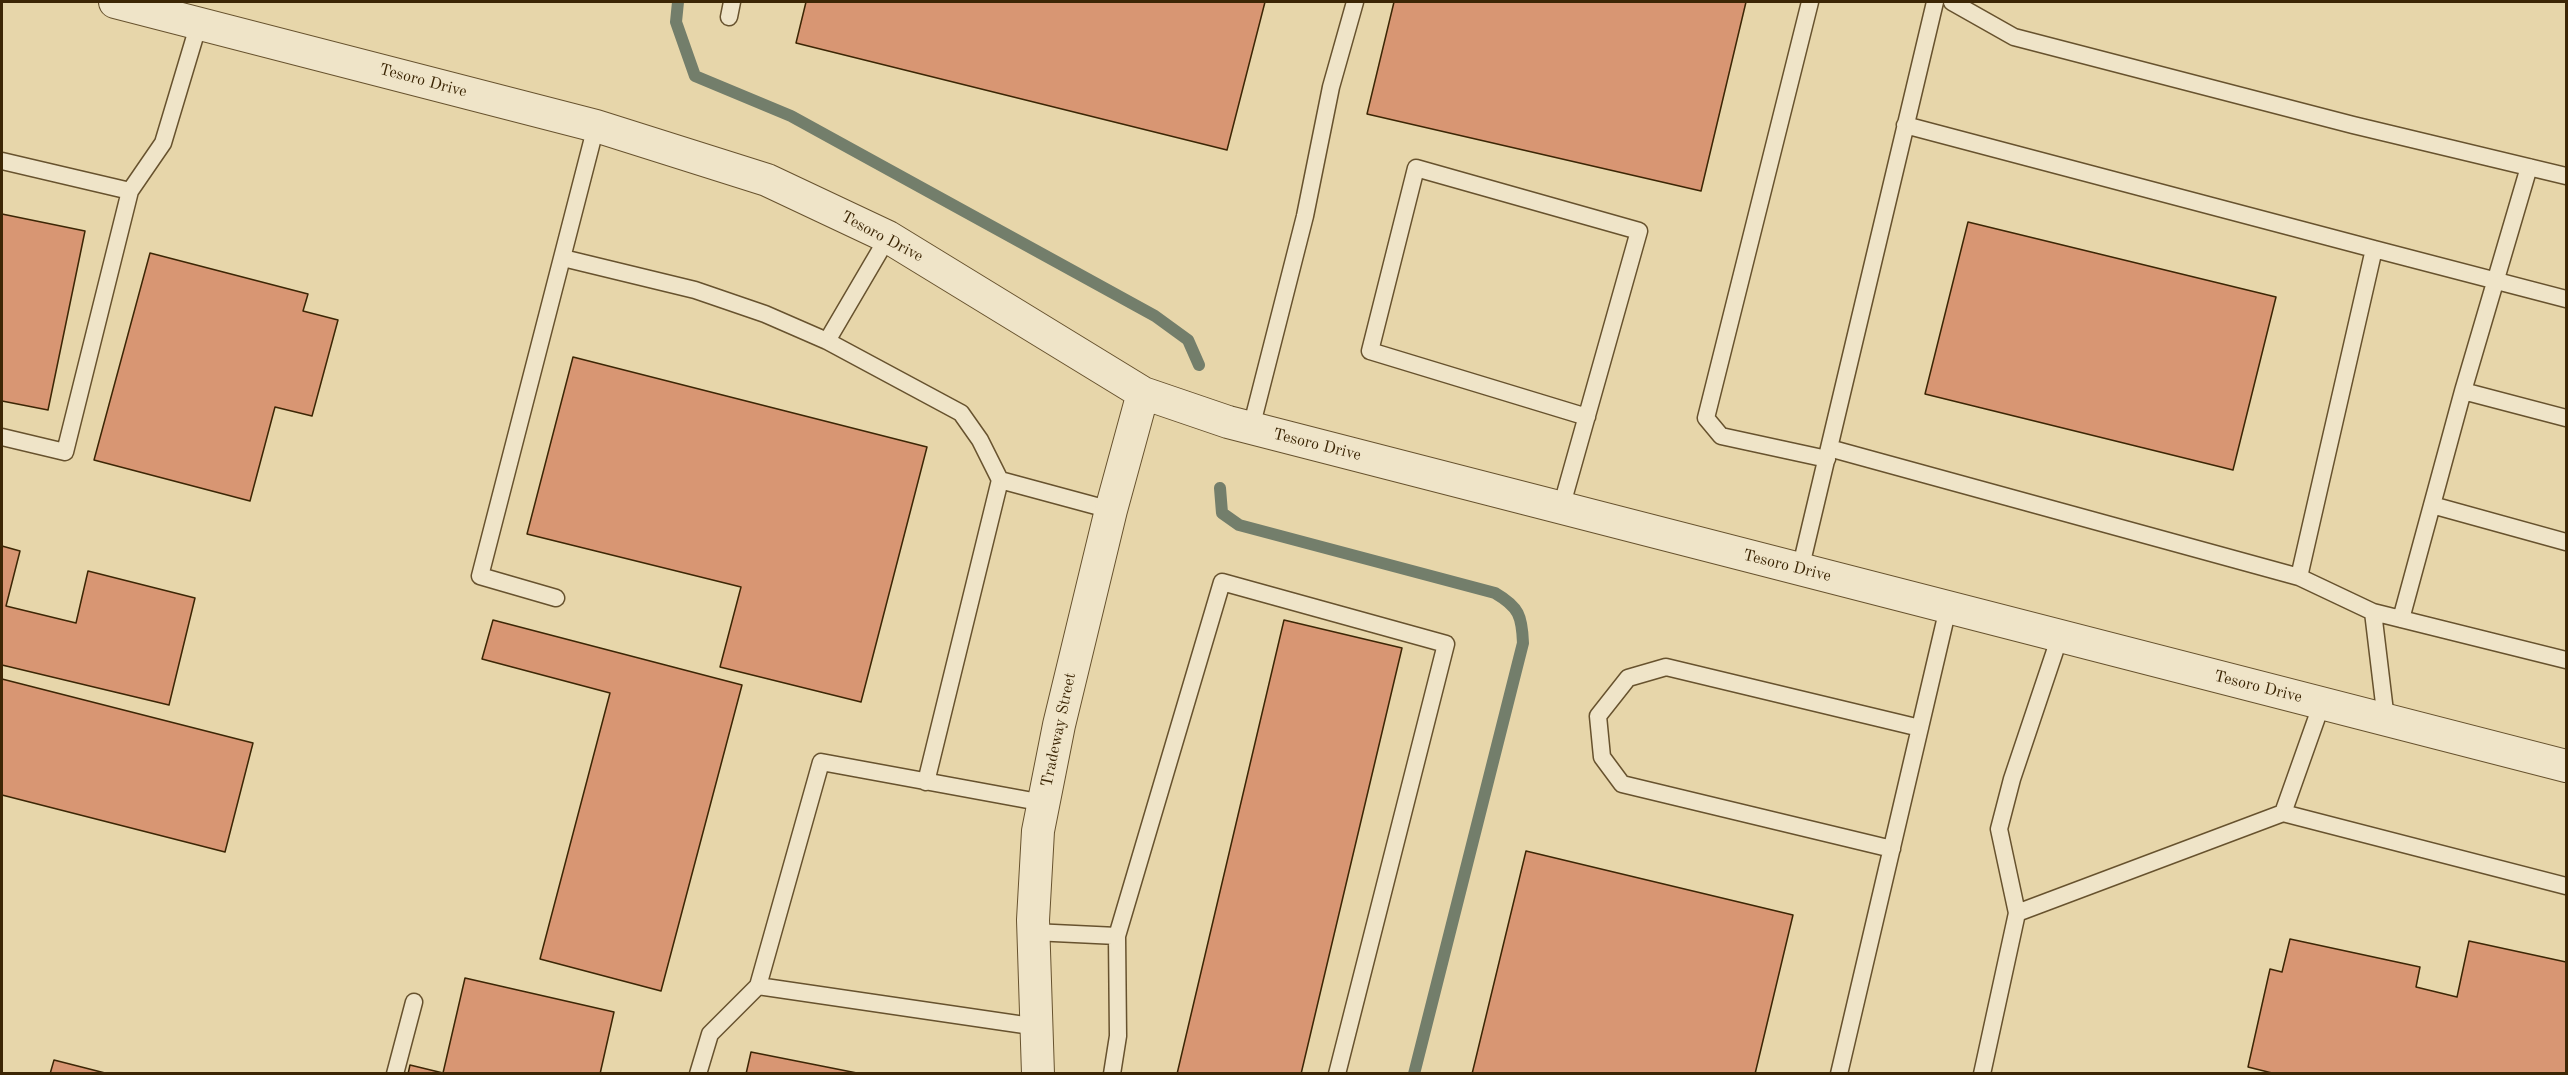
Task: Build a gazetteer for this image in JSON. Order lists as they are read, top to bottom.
{
  "streets": {
    "street": ["Tesoro Drive", "Tradeway Street"]
  },
  "crossings": [
    ["Tesoro Drive", "Tradeway Street"]
  ]
}
